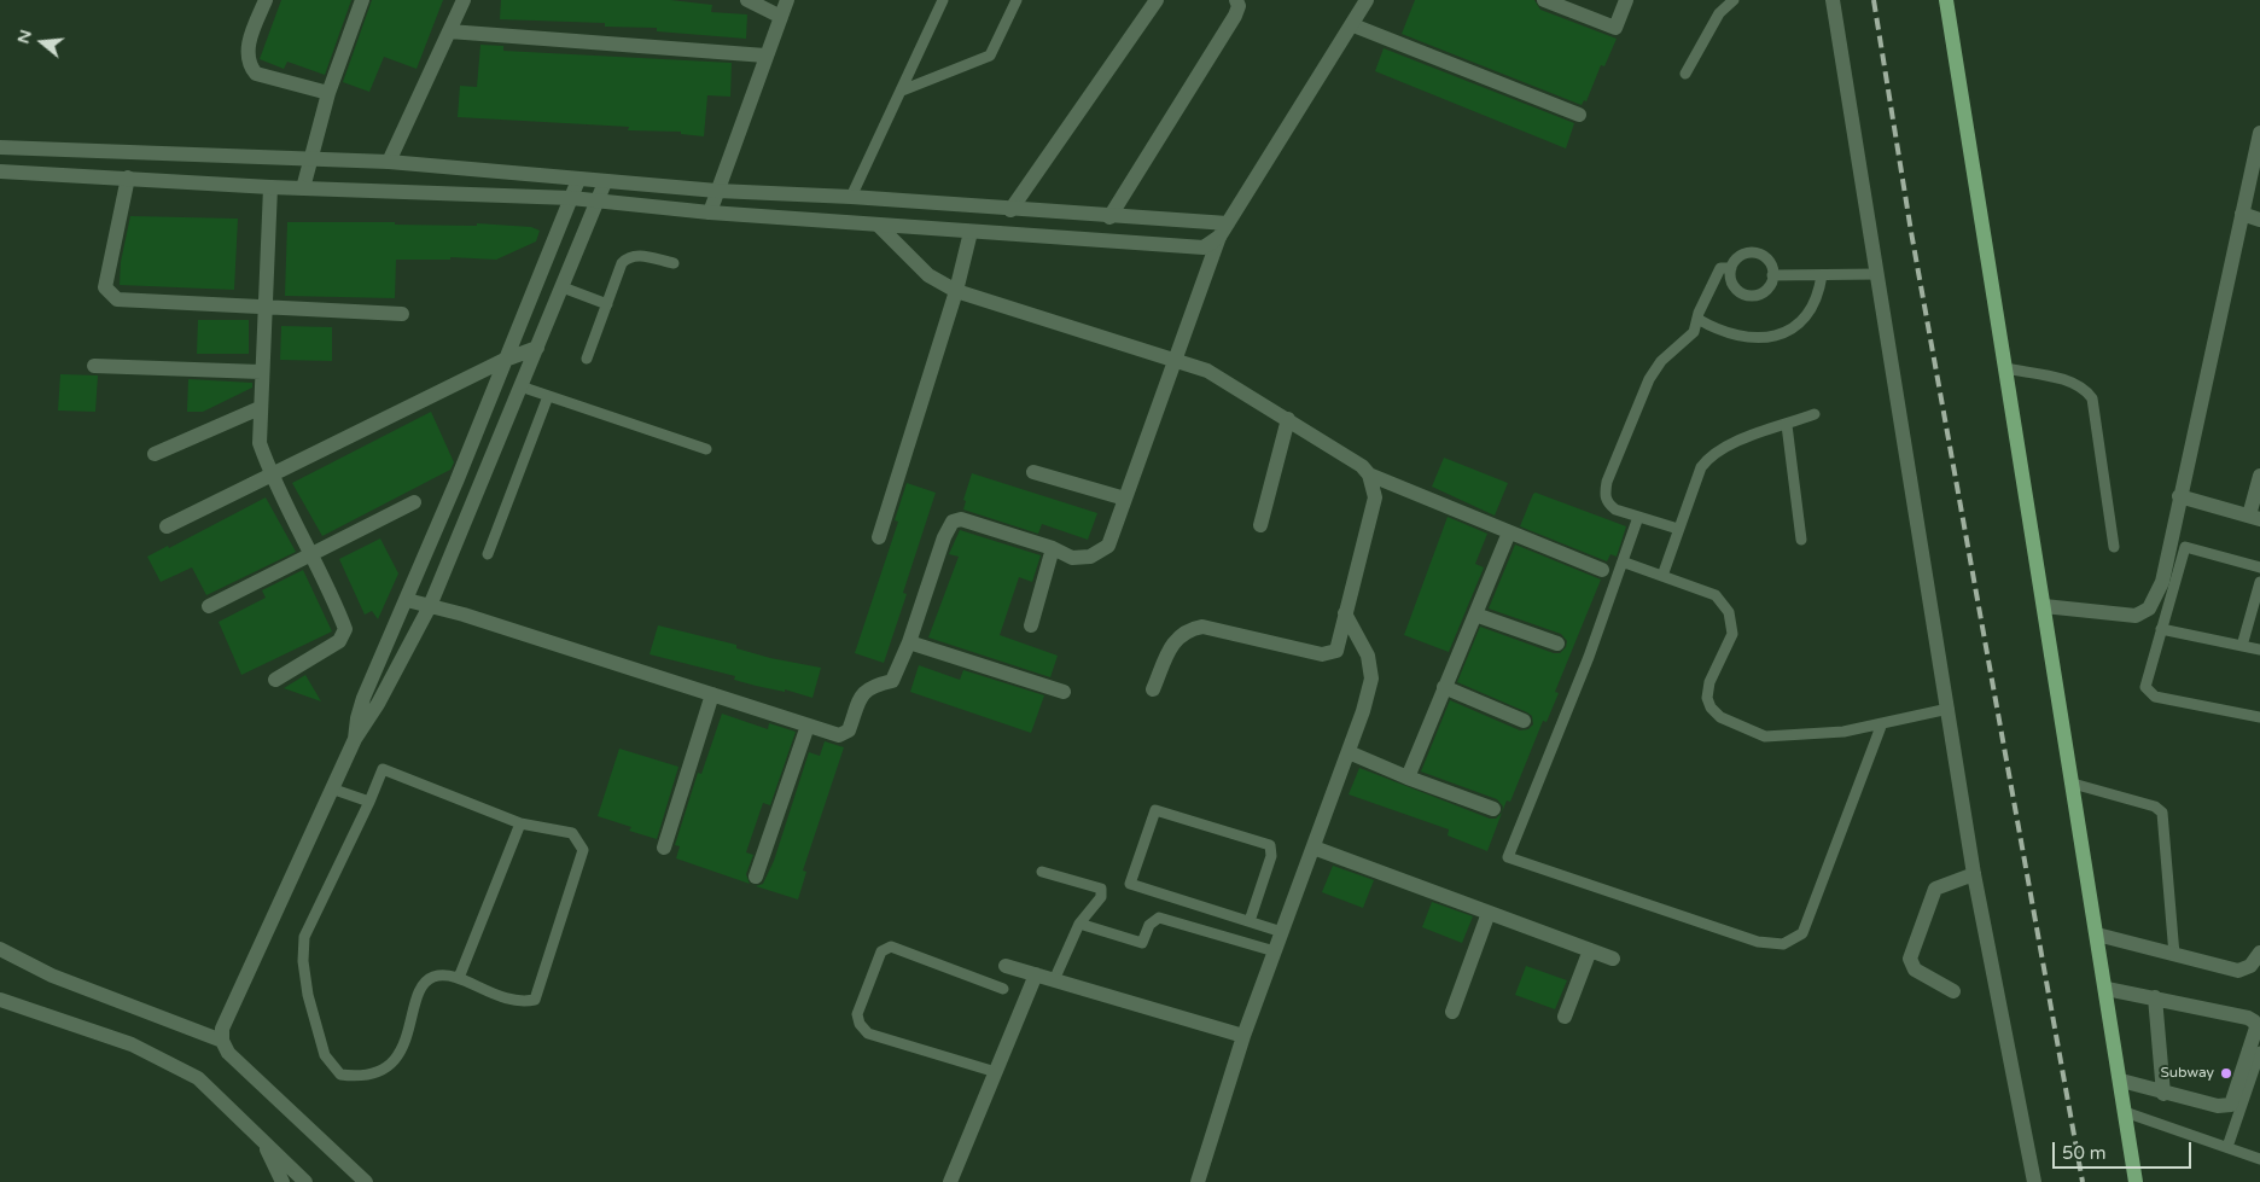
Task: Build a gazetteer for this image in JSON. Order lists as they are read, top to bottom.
{
  "places": ["Subway"],
  "scale_bar": "50 m",
  "north": "left"
}
